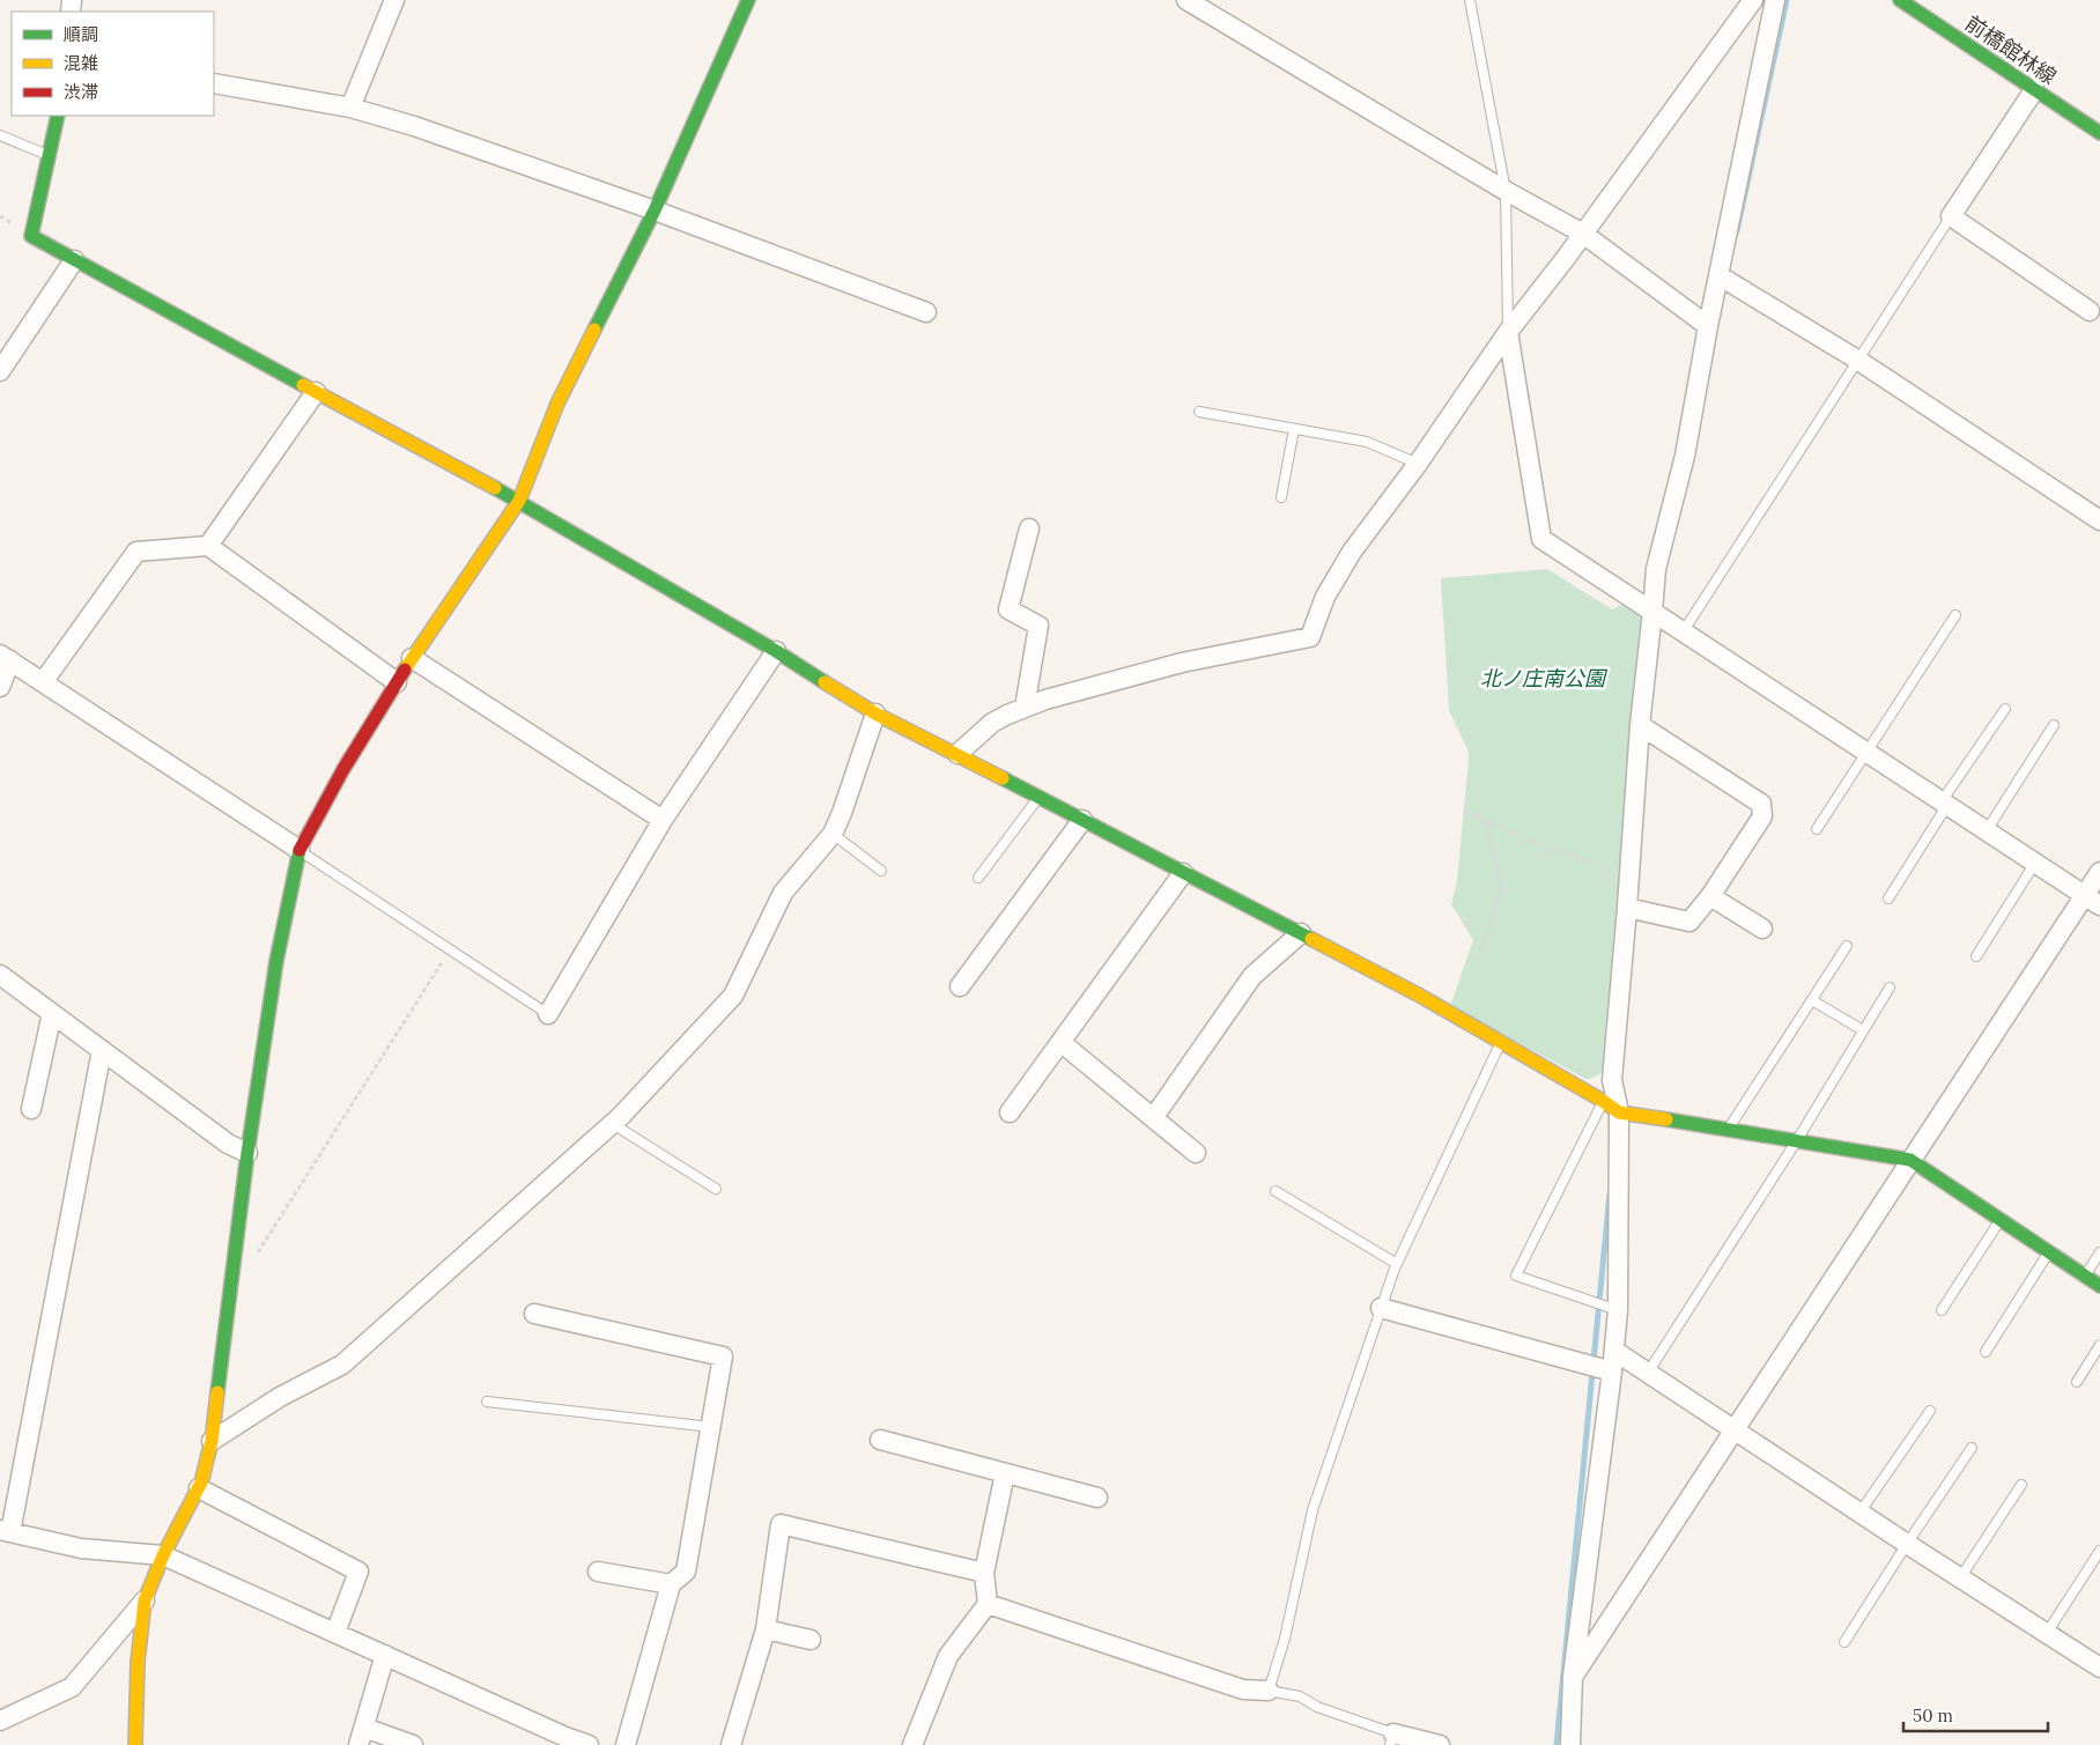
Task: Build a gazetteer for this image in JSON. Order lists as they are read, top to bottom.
{
  "streets": {
    "street": ["前橋館林線"]
  },
  "parks": ["北ノ庄南公園"],
  "legend": ["順調", "混雑", "渋滞"],
  "scale_bar": "50 m"
}
